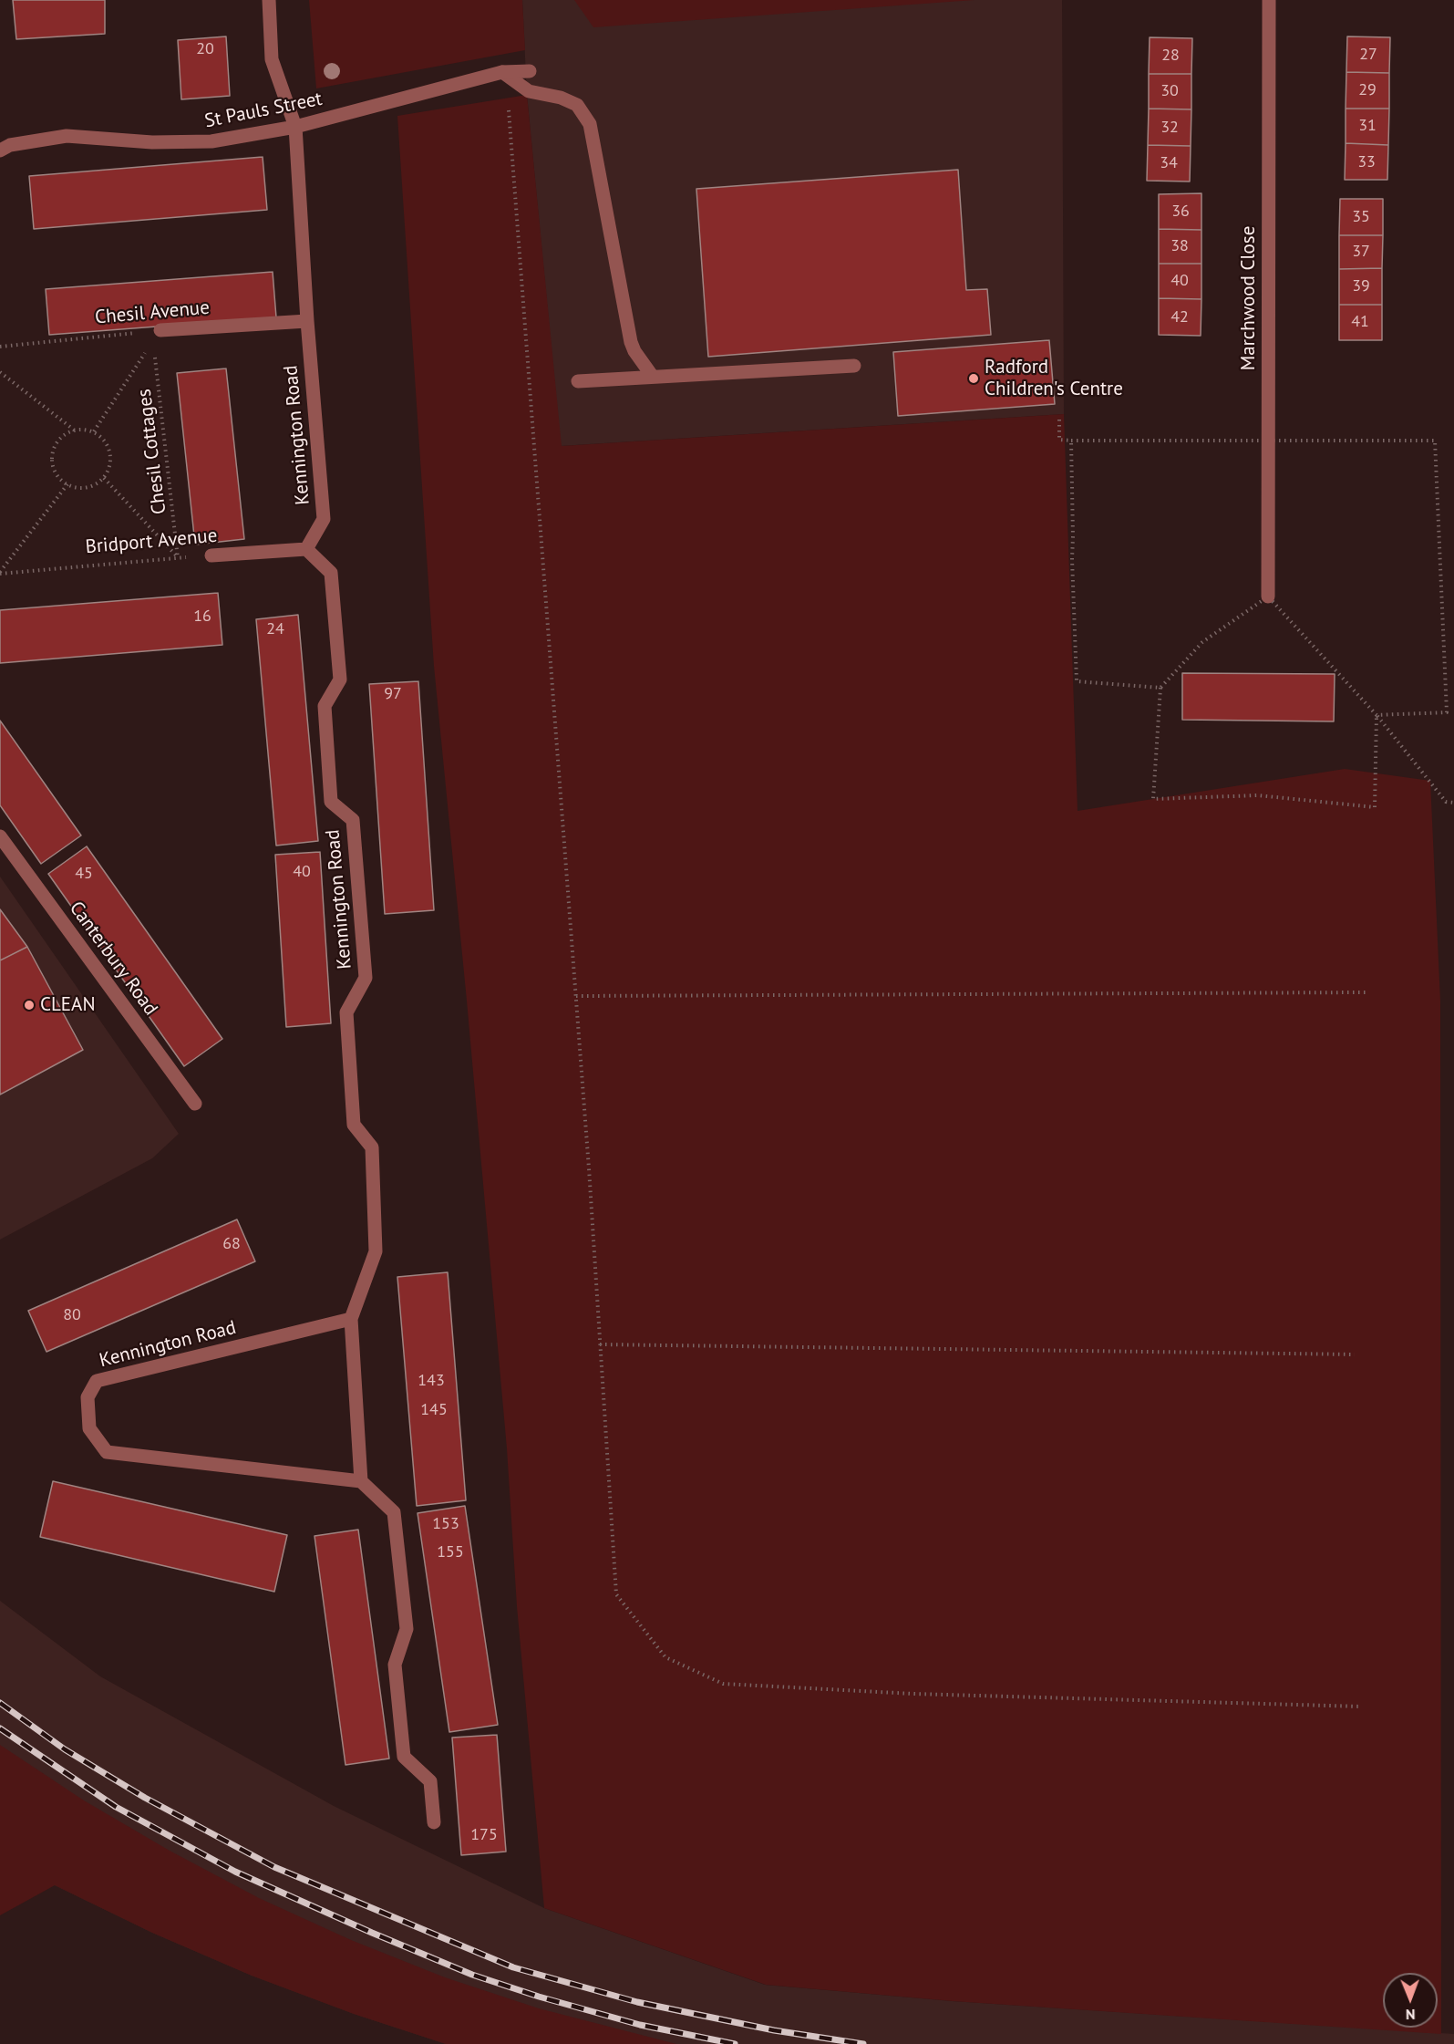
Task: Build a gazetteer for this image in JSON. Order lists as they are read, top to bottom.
{
  "streets": {
    "street": [
      "St Pauls Street",
      "Marchwood Close",
      "Chesil Avenue",
      "Kennington Road",
      "Bridport Avenue",
      "Canterbury Road"
    ],
    "path": ["Chesil Cottages"]
  },
  "crossings": [
    ["St Pauls Street", "Kennington Road"],
    ["Chesil Avenue", "Kennington Road"],
    ["Chesil Avenue", "Chesil Cottages"],
    ["Kennington Road", "Bridport Avenue"],
    ["Chesil Cottages", "Bridport Avenue"]
  ],
  "places": ["Radford Children's Centre", "CLEAN"],
  "house_numbers": [
    "20",
    "27",
    "28",
    "29",
    "30",
    "31",
    "32",
    "33",
    "34",
    "36",
    "35",
    "38",
    "37",
    "40",
    "39",
    "42",
    "41",
    "16",
    "24",
    "97",
    "40",
    "45",
    "68",
    "80",
    "143",
    "145",
    "153",
    "155",
    "175"
  ],
  "north": "bottom"
}
